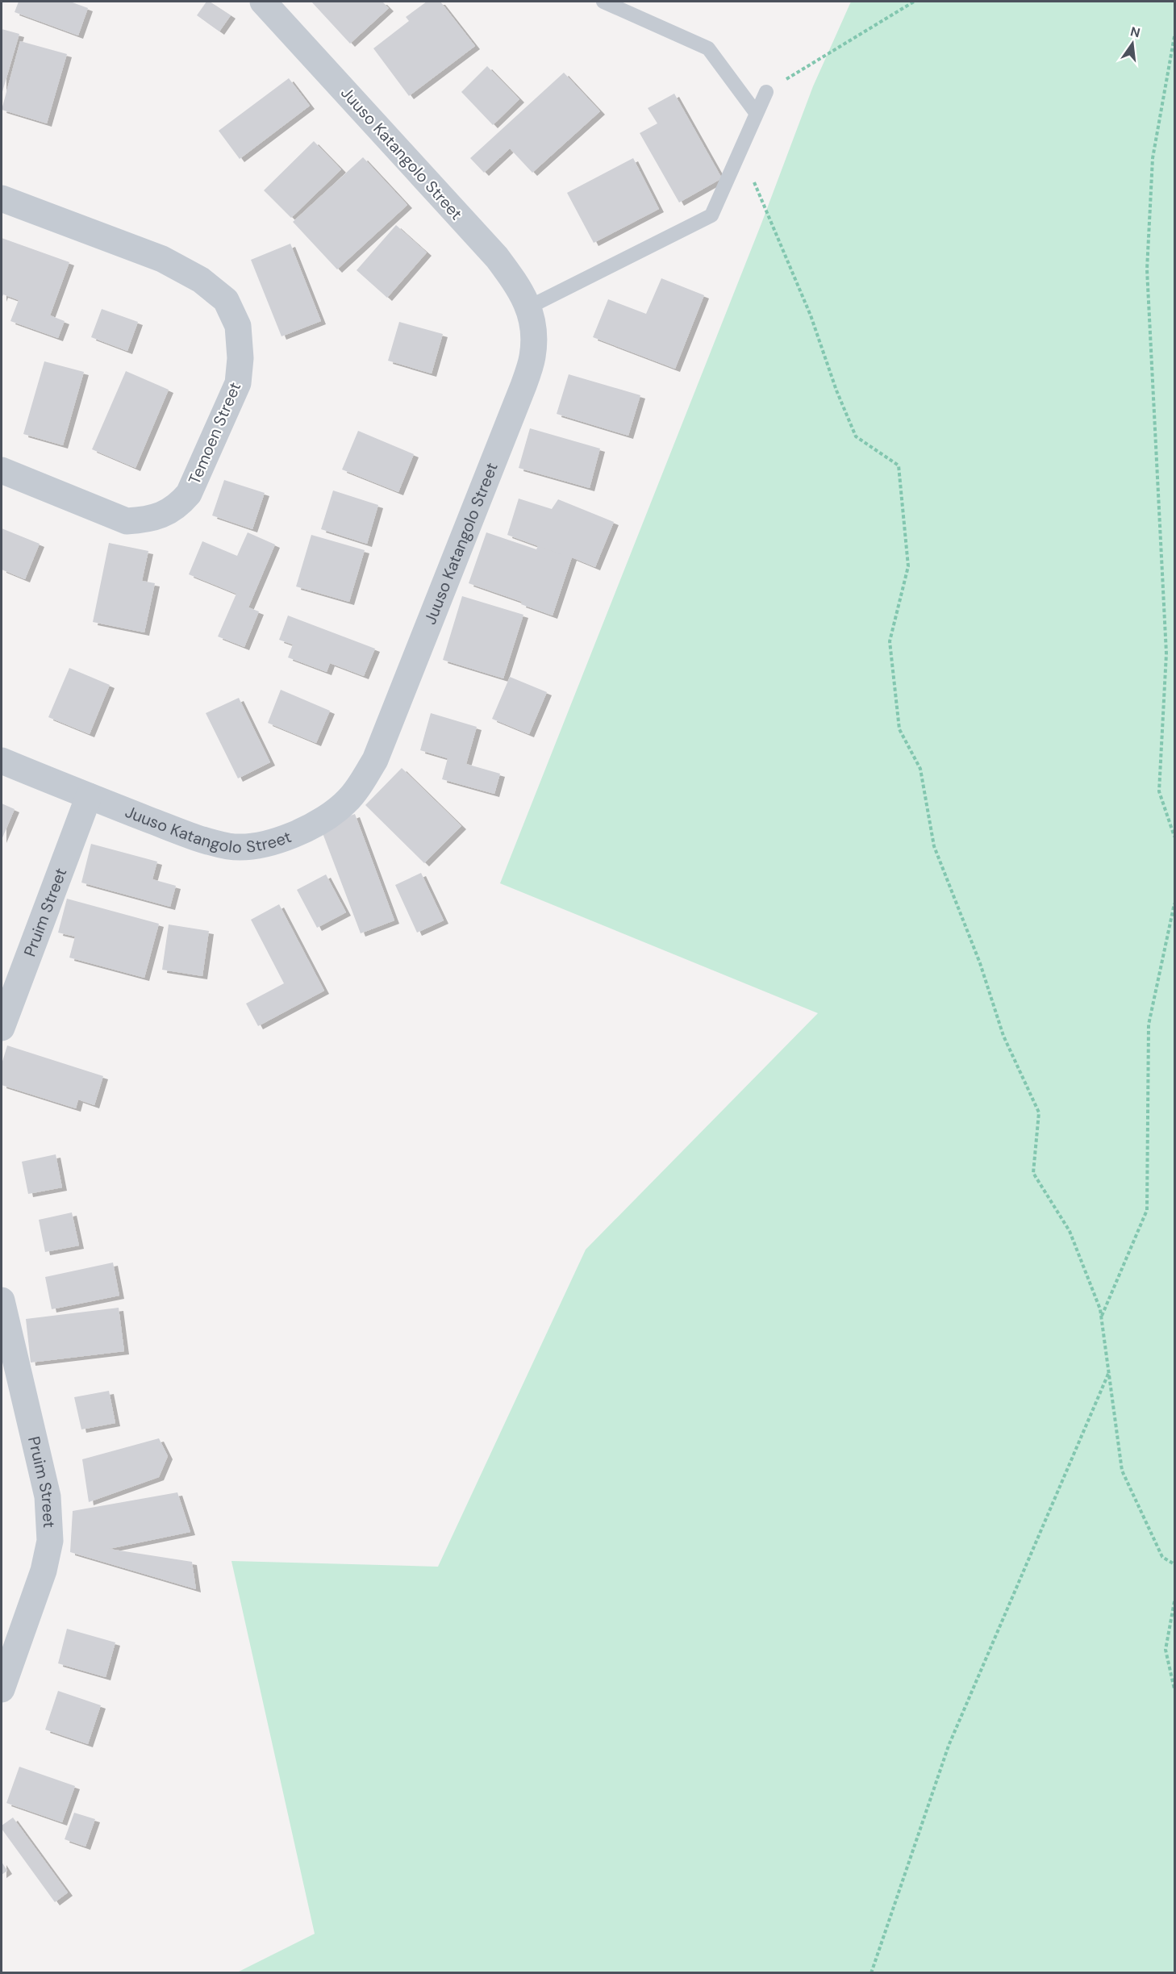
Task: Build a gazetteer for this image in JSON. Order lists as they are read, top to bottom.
{
  "streets": {
    "street": ["Juuso Katangolo Street", "Temoen Street", "Pruim Street"]
  },
  "crossings": [
    ["Juuso Katangolo Street", "Pruim Street"]
  ],
  "north": "top"
}
